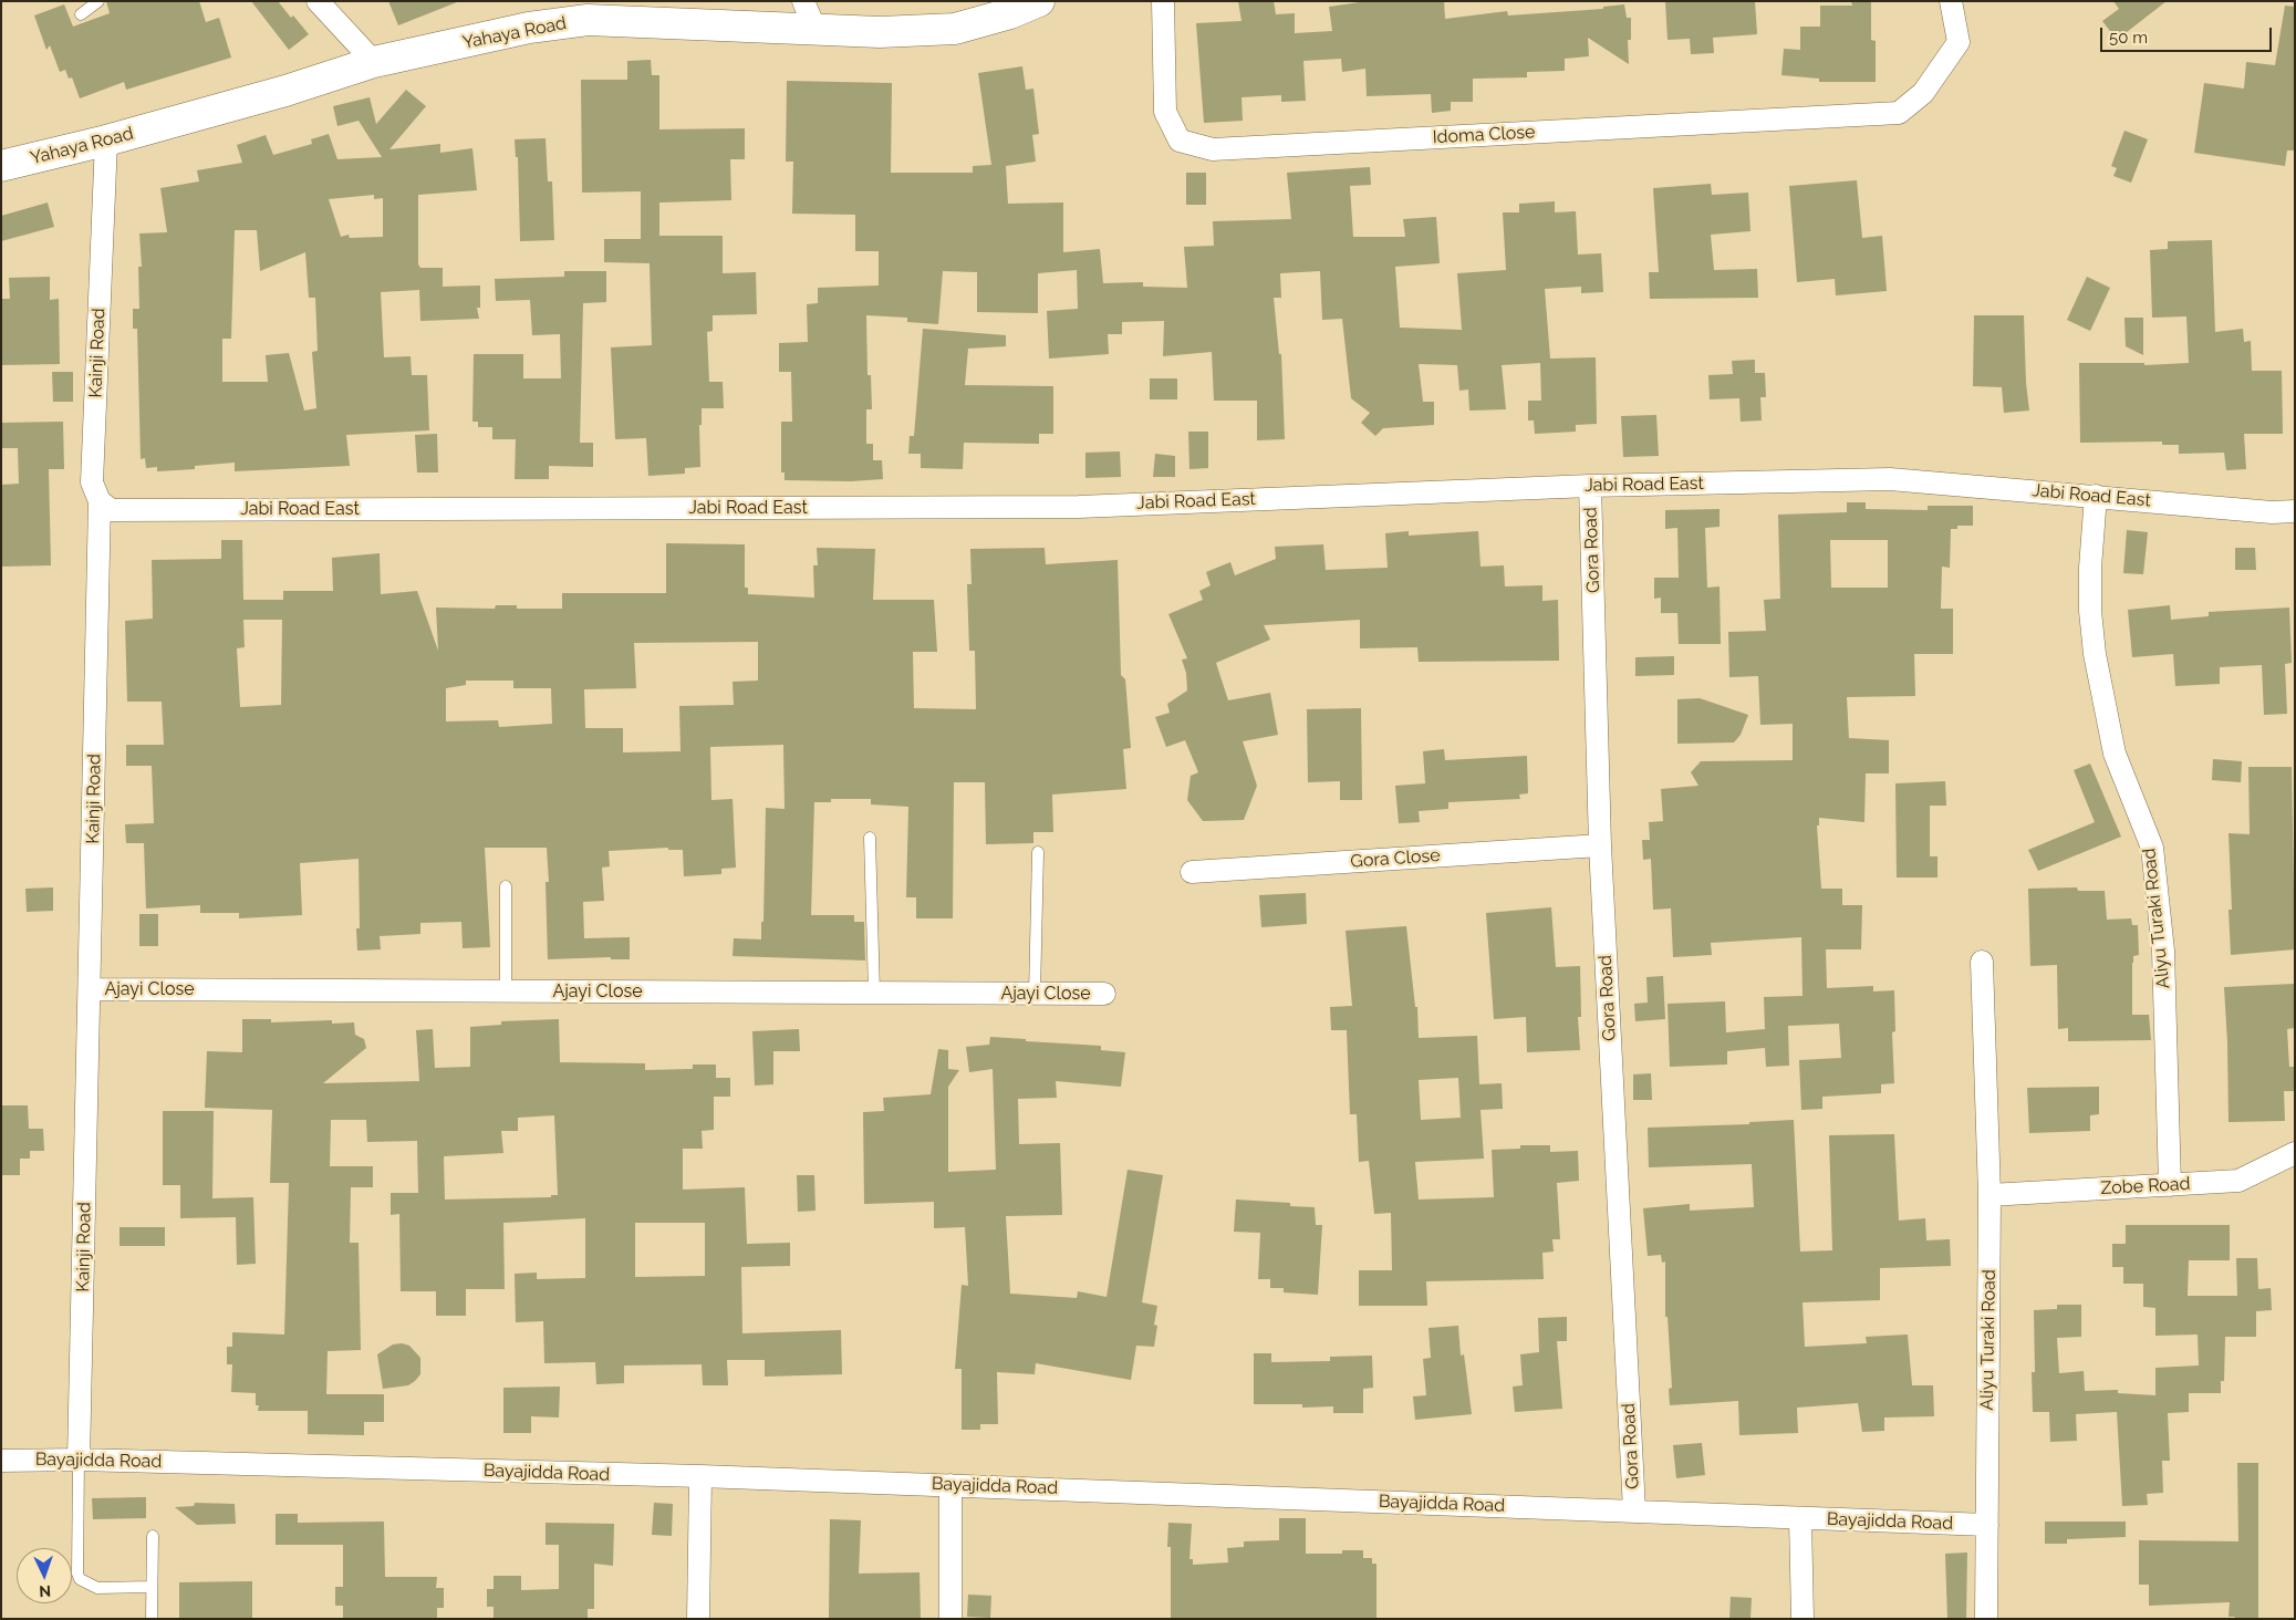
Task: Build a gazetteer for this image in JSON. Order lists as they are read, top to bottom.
{
  "streets": {
    "street": [
      "Yahaya Road",
      "Idoma Close",
      "Kainji Road",
      "Jabi Road East",
      "Gora Road",
      "Gora Close",
      "Aliyu Turaki Road",
      "Ajayi Close",
      "Zobe Road",
      "Bayajidda Road"
    ]
  },
  "crossings": [
    ["Yahaya Road", "Kainji Road"],
    ["Kainji Road", "Jabi Road East"],
    ["Kainji Road", "Ajayi Close"],
    ["Kainji Road", "Bayajidda Road"],
    ["Jabi Road East", "Gora Road"],
    ["Jabi Road East", "Aliyu Turaki Road"],
    ["Gora Road", "Gora Close"],
    ["Gora Road", "Bayajidda Road"],
    ["Aliyu Turaki Road", "Zobe Road"],
    ["Aliyu Turaki Road", "Bayajidda Road"]
  ],
  "scale_bar": "50 m",
  "north": "bottom"
}
